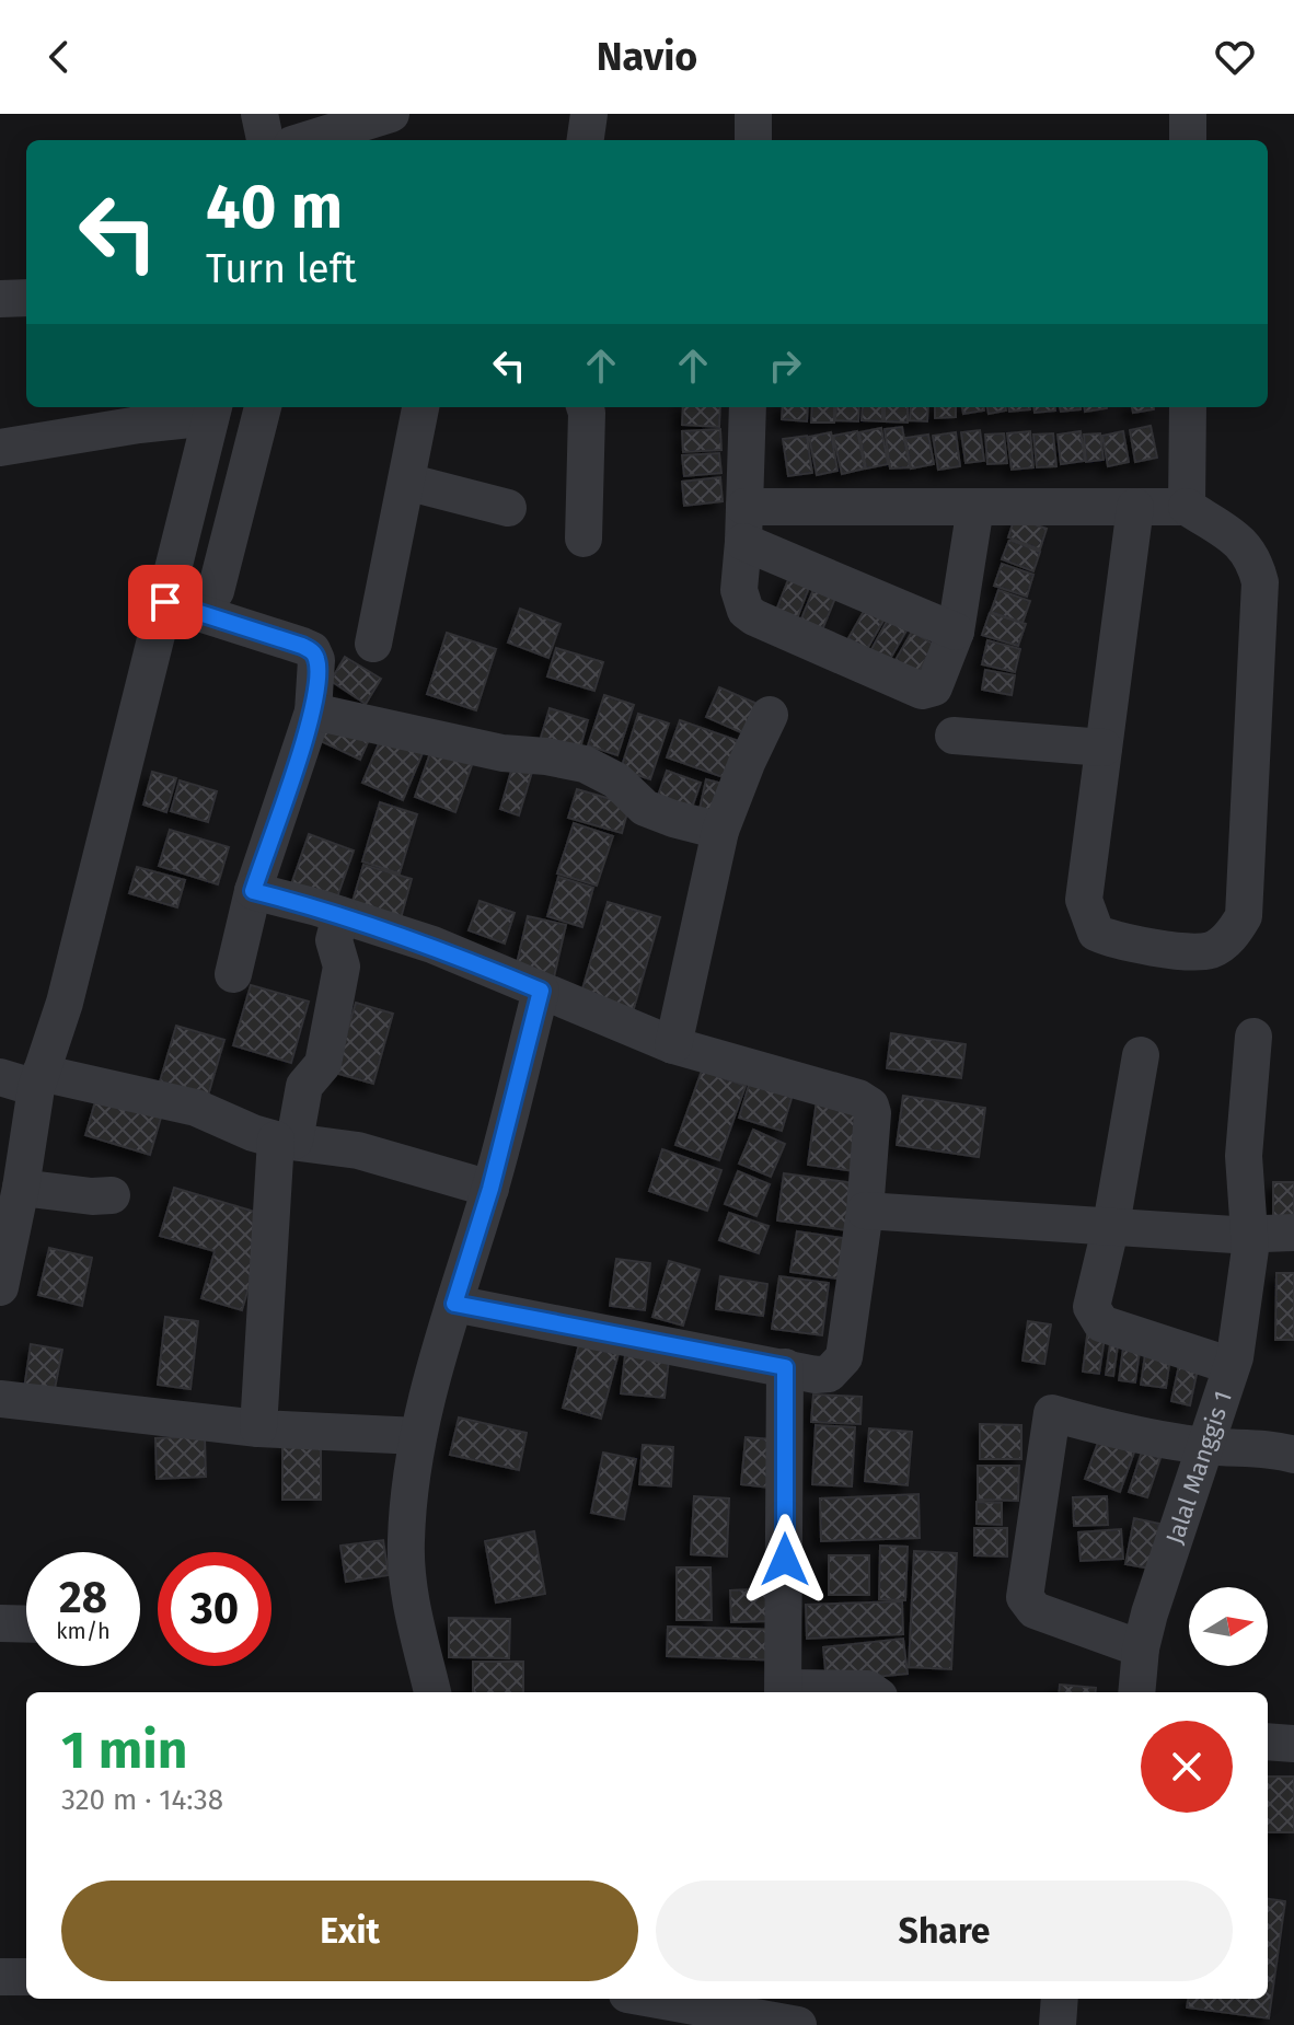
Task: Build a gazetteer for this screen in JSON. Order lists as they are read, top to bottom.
{
  "streets": {
    "street": ["Jalal Manggis 1"]
  },
  "north": "right",
  "page": {
    "header": "Navio",
    "turn": ["40 m", "Turn left"],
    "speed": "28 km/h",
    "limit": "30",
    "heading": ["1 min", "320 m · 14:38"],
    "buttons": ["Exit", "Share"]
  }
}
